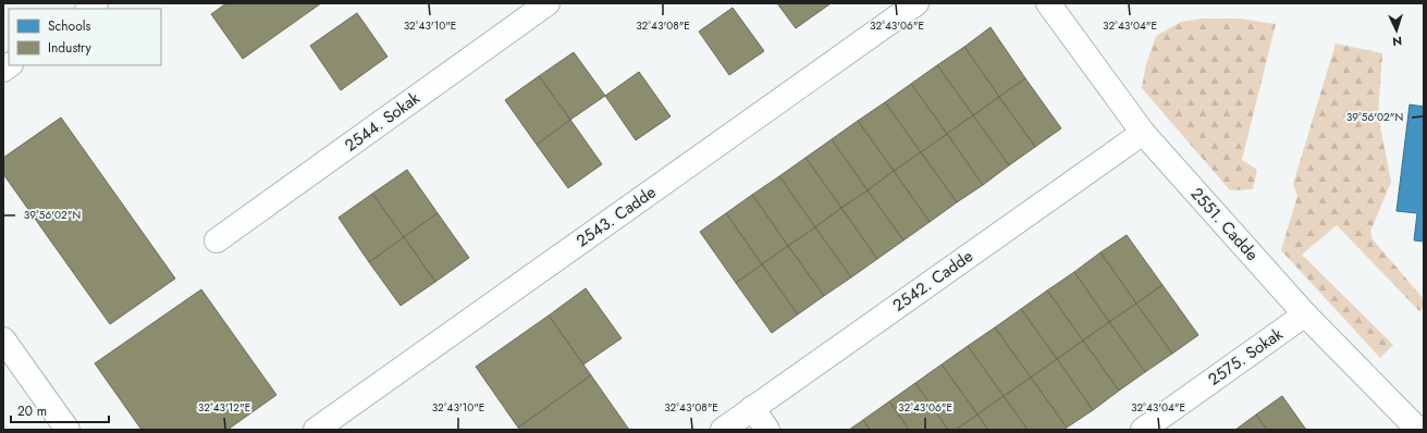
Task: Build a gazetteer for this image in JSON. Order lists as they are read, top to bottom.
{
  "streets": {
    "street": [
      "2544. Sokak",
      "2543. Cadde",
      "2551. Cadde",
      "2542. Cadde",
      "2575. Sokak"
    ]
  },
  "crossings": [
    ["2551. Cadde", "2542. Cadde"],
    ["2551. Cadde", "2575. Sokak"]
  ],
  "legend": ["Schools", "Industry"],
  "scale_bar": "20 m",
  "north": "bottom",
  "coordinates": [
    "32°43'10\"E",
    "32°43'08\"E",
    "32°43'06\"E",
    "32°43'04\"E",
    "39°56'02\"N",
    "32°43'12\"E"
  ]
}
